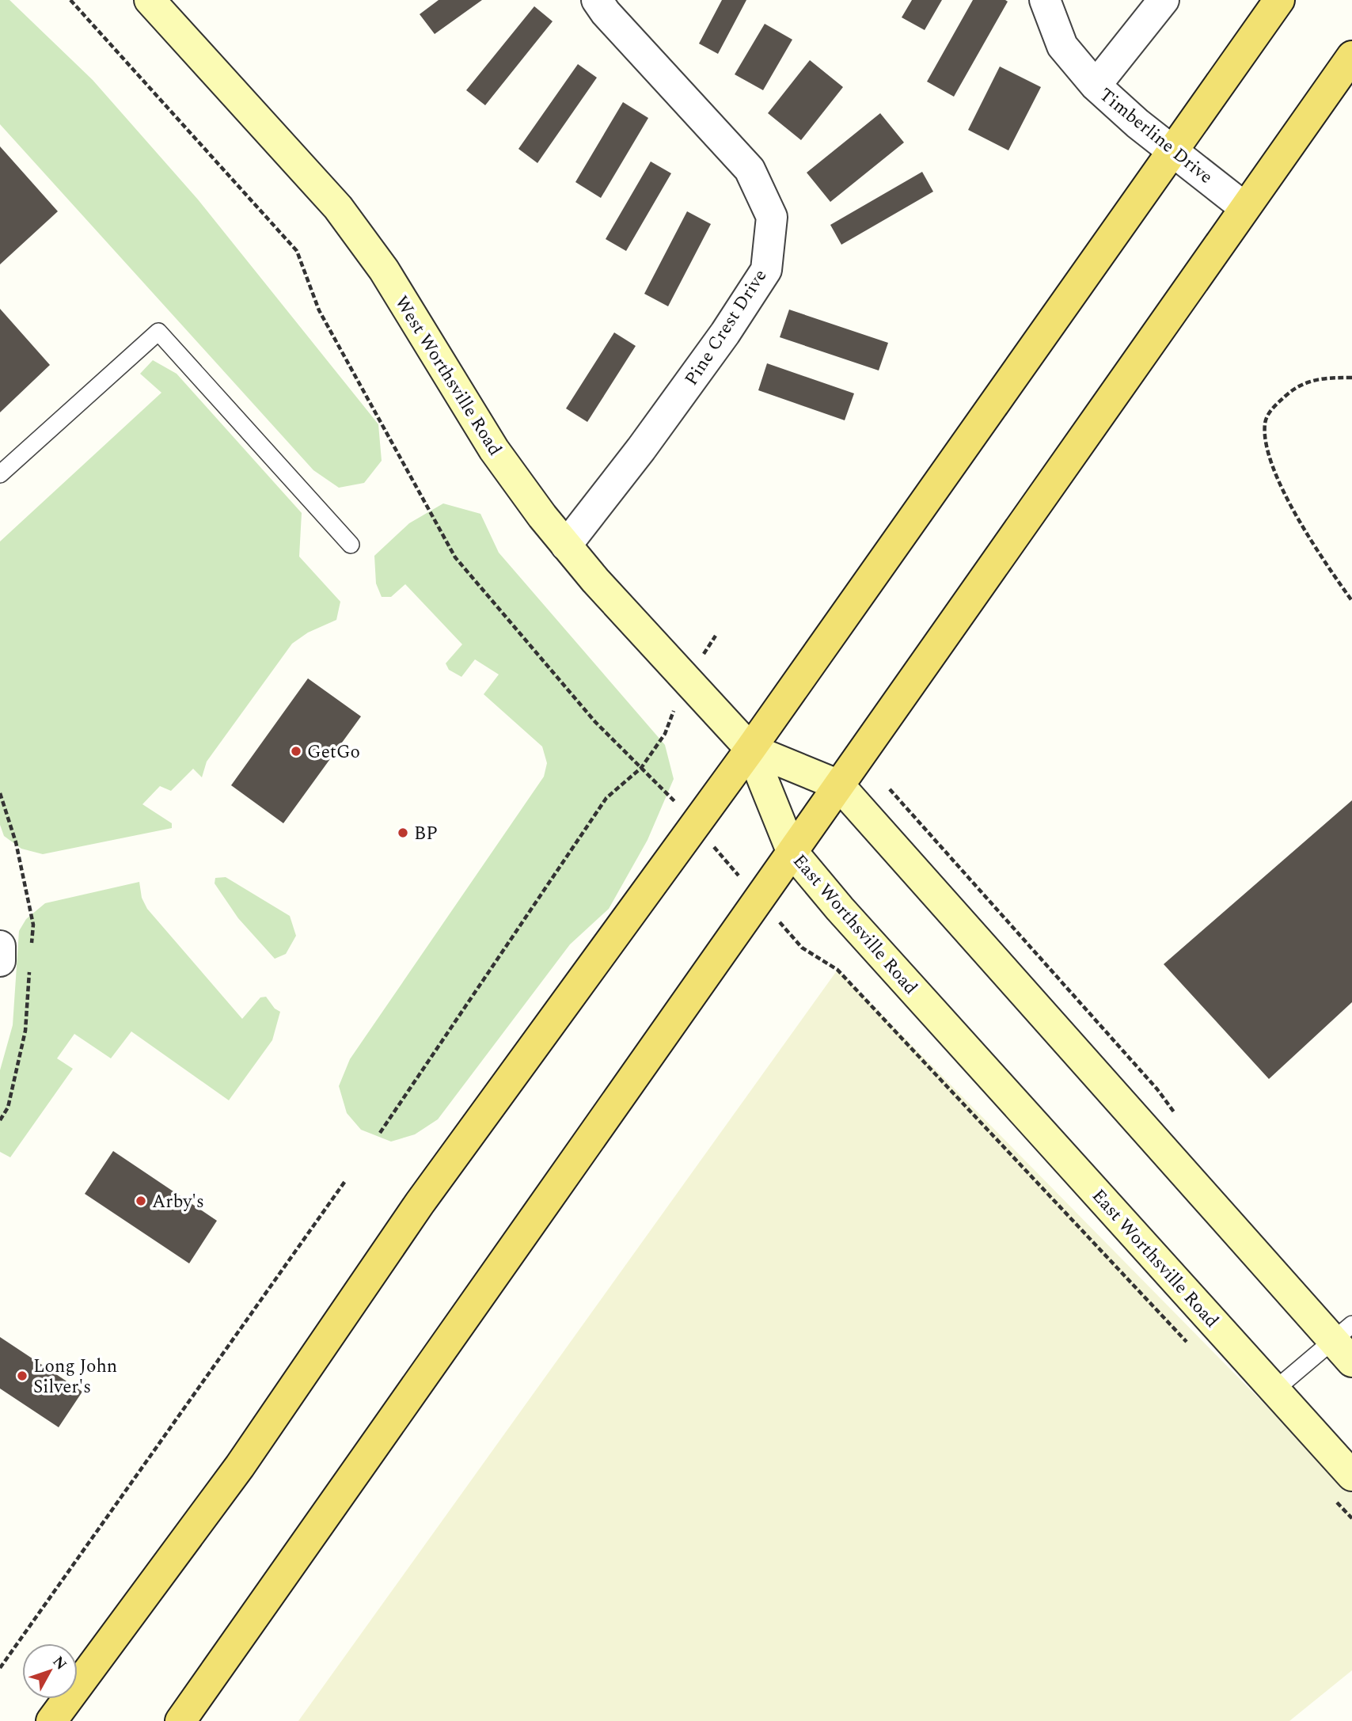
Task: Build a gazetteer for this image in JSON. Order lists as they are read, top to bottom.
{
  "streets": {
    "main road": ["West Worthsville Road", "East Worthsville Road"],
    "street": ["Timberline Drive", "Pine Crest Drive"]
  },
  "crossings": [
    ["Pine Crest Drive", "West Worthsville Road"],
    ["West Worthsville Road", "East Worthsville Road"]
  ],
  "places": [
    "GetGo",
    "BP",
    "Arby's",
    "Long John Silver's"
  ],
  "north": "top right"
}
